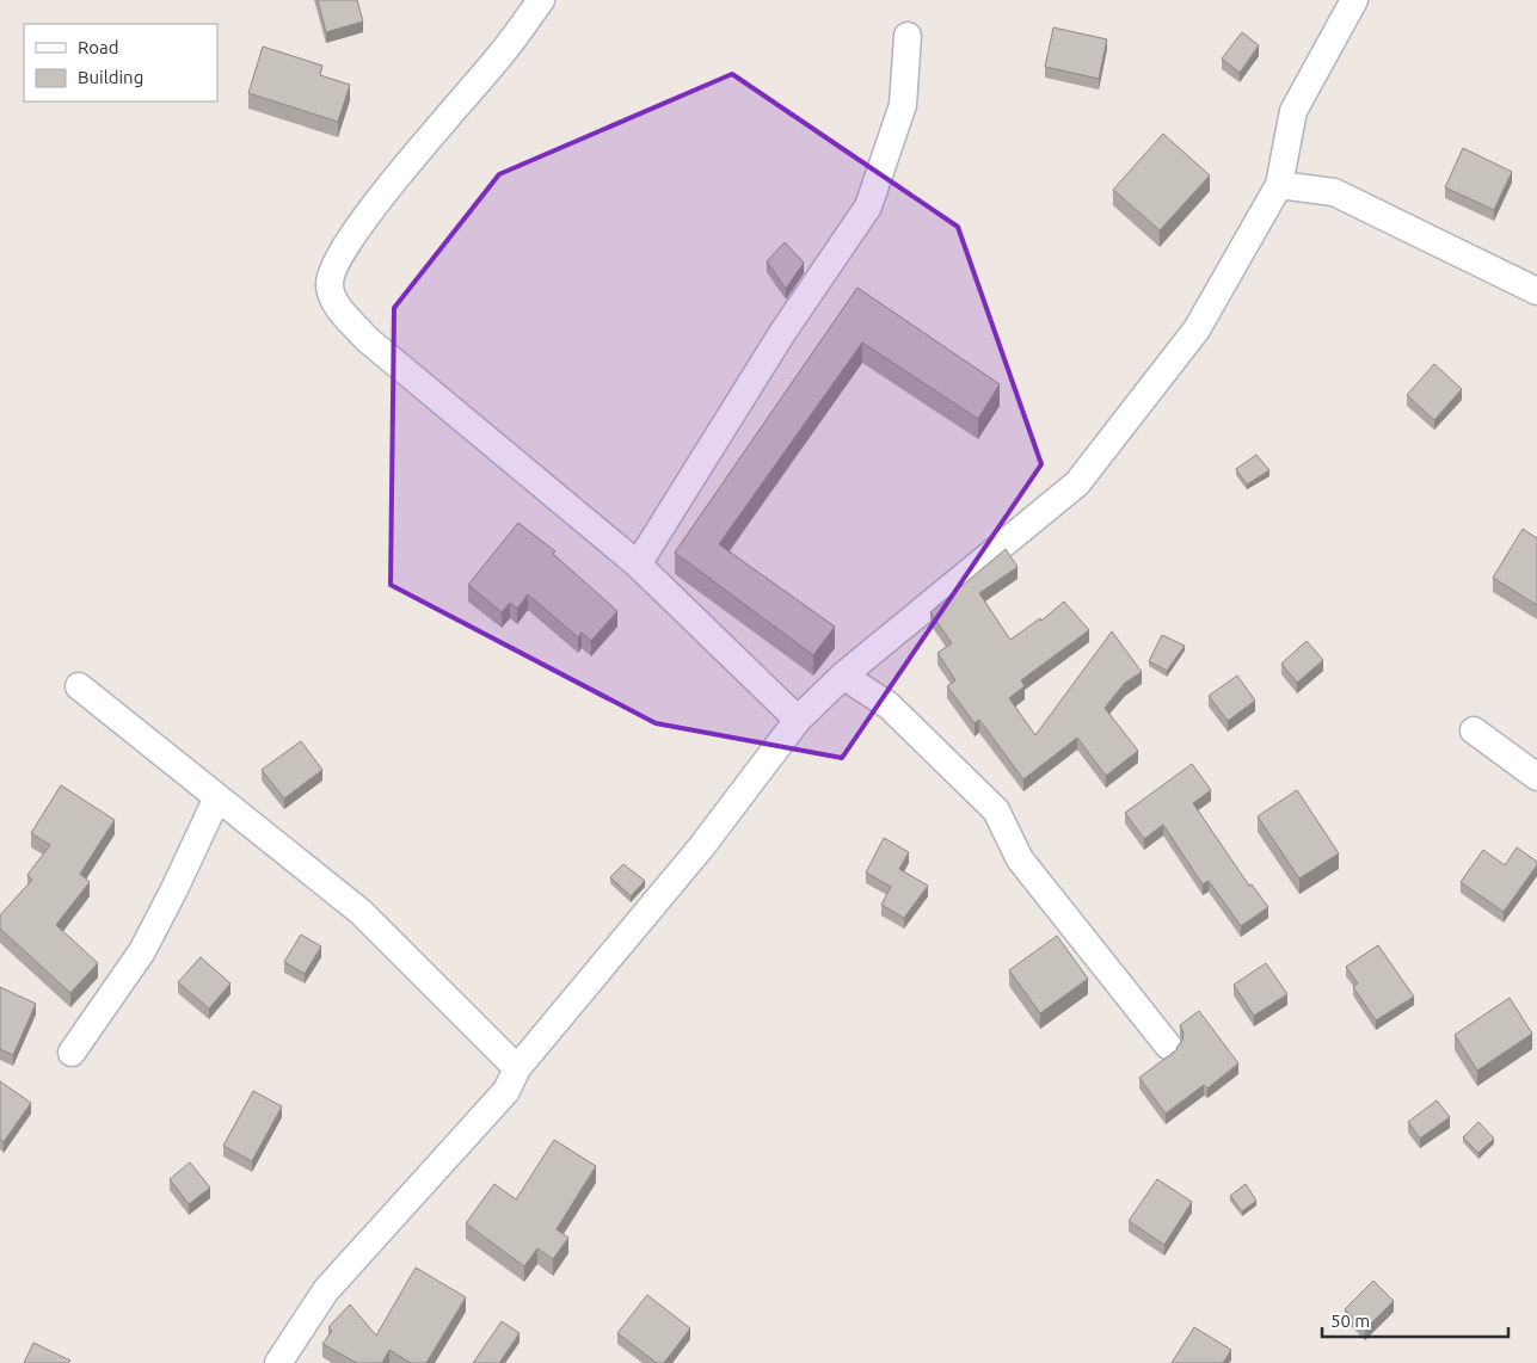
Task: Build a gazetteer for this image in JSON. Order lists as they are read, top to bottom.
{
  "legend": ["Road", "Building"],
  "scale_bar": "50 m"
}
